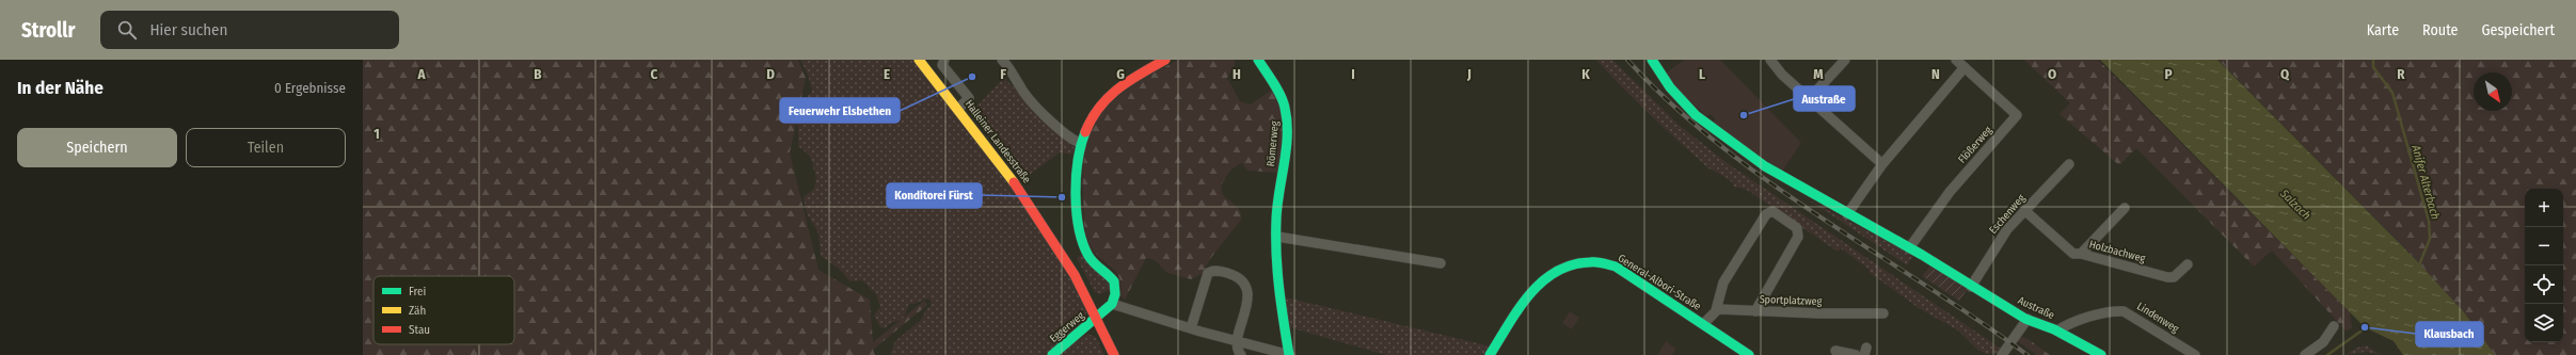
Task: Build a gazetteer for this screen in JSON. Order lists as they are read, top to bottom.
{
  "streets": {
    "street": [
      "Halleiner Landesstraße",
      "Römerweg",
      "Flößerweg",
      "Eschenweg",
      "Holzbachweg",
      "General-Albori-Straße",
      "Sportplatzweg",
      "Austraße",
      "Lindenweg",
      "Eggerweg"
    ]
  },
  "crossings": [
    ["Halleiner Landesstraße", "Eggerweg"],
    ["Flößerweg", "Austraße"],
    ["Eschenweg", "Holzbachweg"],
    ["Eschenweg", "Austraße"],
    ["Austraße", "Lindenweg"]
  ],
  "water": ["Anifer Alterbach", "Salzach"],
  "places": [
    "Feuerwehr Elsbethen",
    "Austraße",
    "Konditorei Fürst",
    "Klausbach"
  ],
  "legend": ["Frei", "Zäh", "Stau"],
  "north": "bottom right",
  "page": {
    "header": "Strollr",
    "search": "Hier suchen",
    "nav": ["Karte", "Route", "Gespeichert"],
    "heading": ["In der Nähe", "0 Ergebnisse"],
    "buttons": ["Speichern", "Teilen"],
    "map_buttons": ["+", "−"]
  },
  "grid": {
    "columns": [
      "A",
      "B",
      "C",
      "D",
      "E",
      "F",
      "G",
      "H",
      "I",
      "J",
      "K",
      "L",
      "M",
      "N",
      "O",
      "P",
      "Q",
      "R"
    ],
    "rows": ["1"]
  }
}
